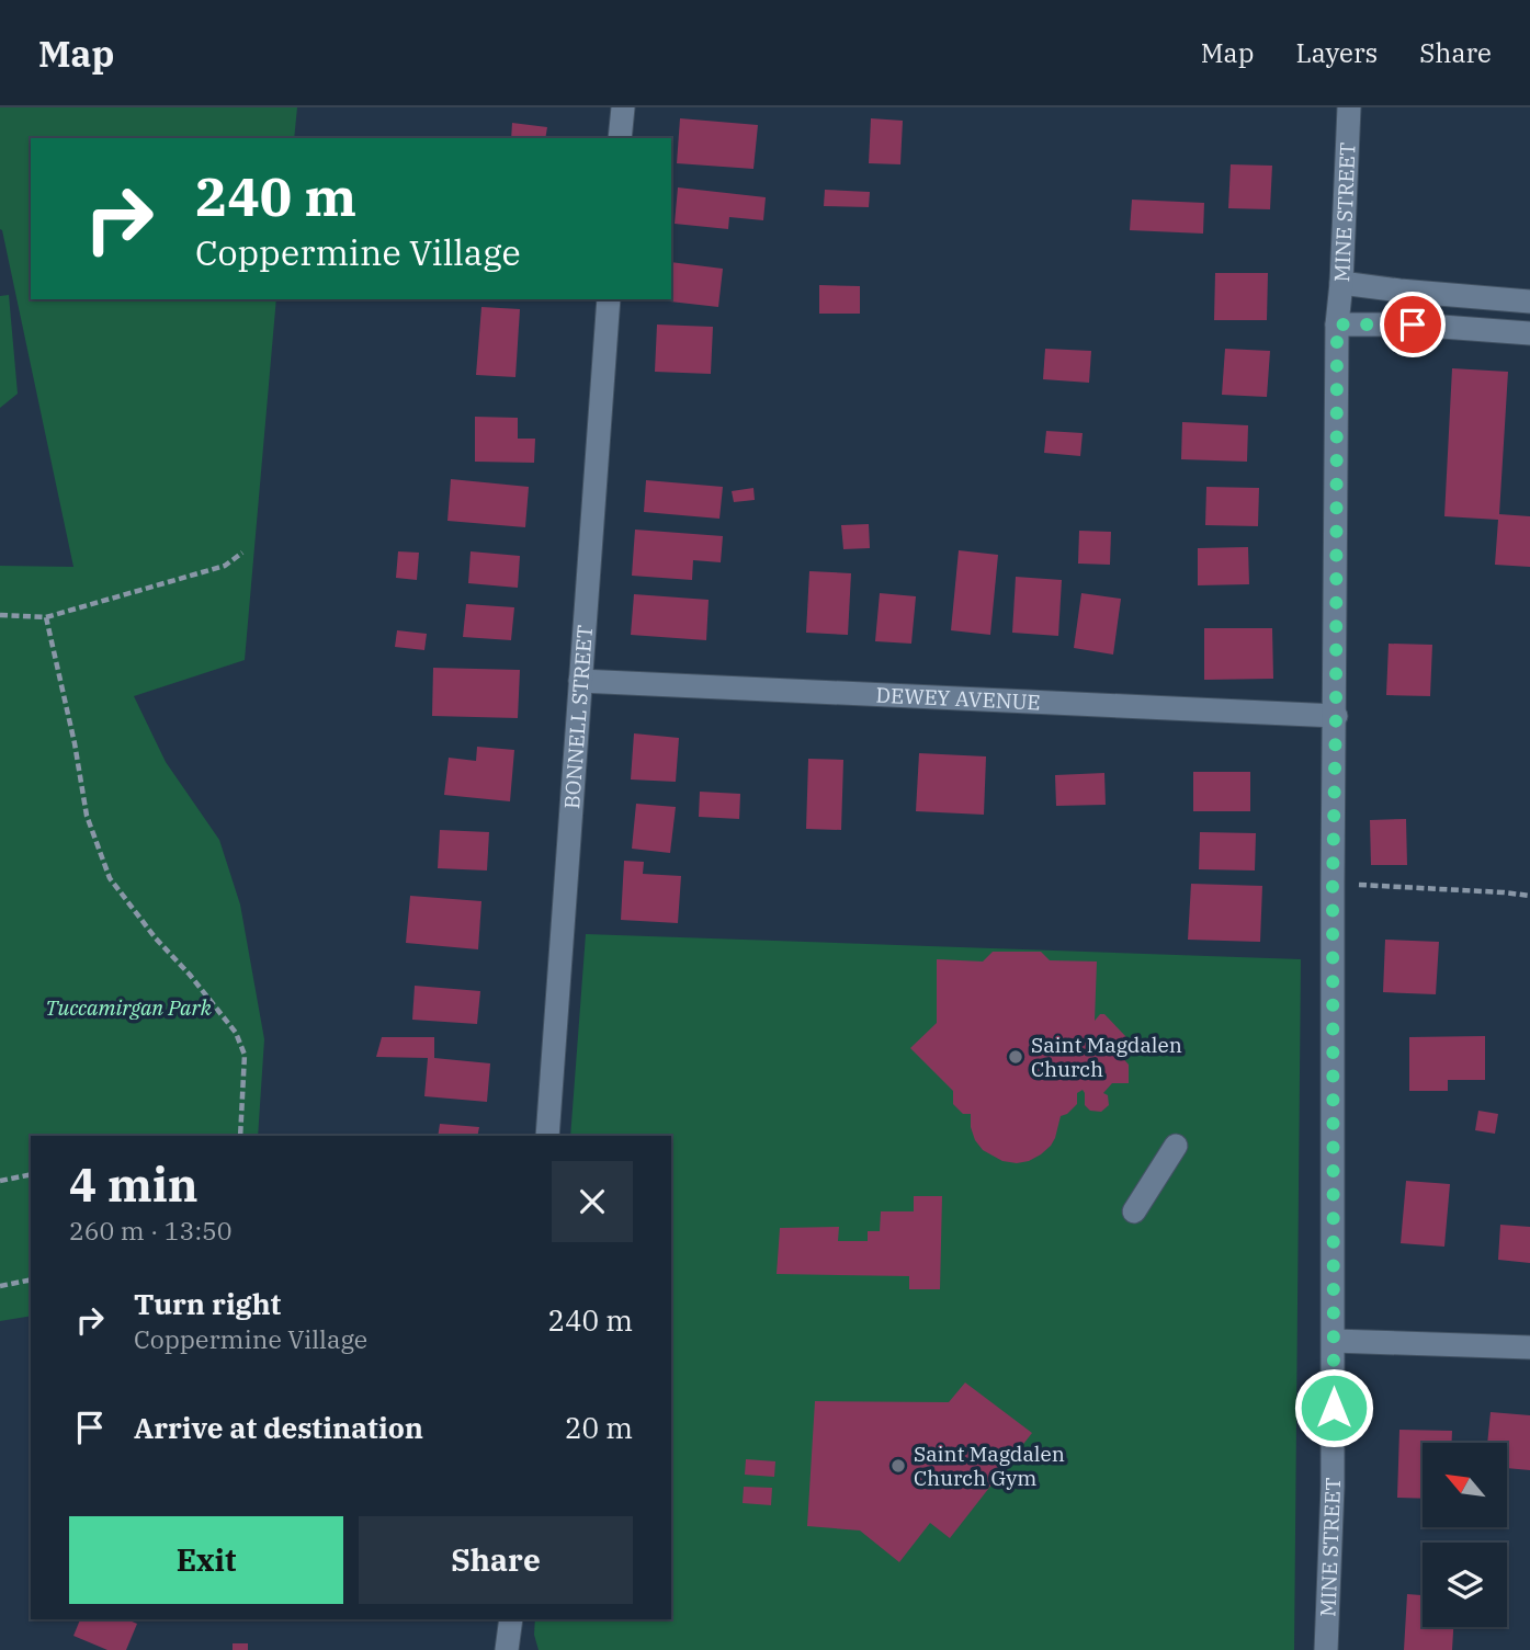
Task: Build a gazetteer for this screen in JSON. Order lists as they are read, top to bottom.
{
  "streets": {
    "street": ["MINE STREET", "DEWEY AVENUE", "BONNELL STREET"]
  },
  "crossings": [
    ["MINE STREET", "DEWEY AVENUE"],
    ["DEWEY AVENUE", "BONNELL STREET"]
  ],
  "parks": ["Tuccamirgan Park"],
  "places": ["Saint Magdalen Church", "Saint Magdalen Church Gym"],
  "north": "top left",
  "page": {
    "header": "Map",
    "nav": ["Map", "Layers", "Share"],
    "turn": ["240 m", "Coppermine Village"],
    "heading": ["4 min", "260 m · 13:50"],
    "list": [
      {
        "name": "Turn right",
        "note": "Coppermine Village",
        "value": "240 m"
      },
      {
        "name": "Arrive at destination",
        "value": "20 m"
      }
    ],
    "buttons": ["Exit", "Share"]
  }
}
